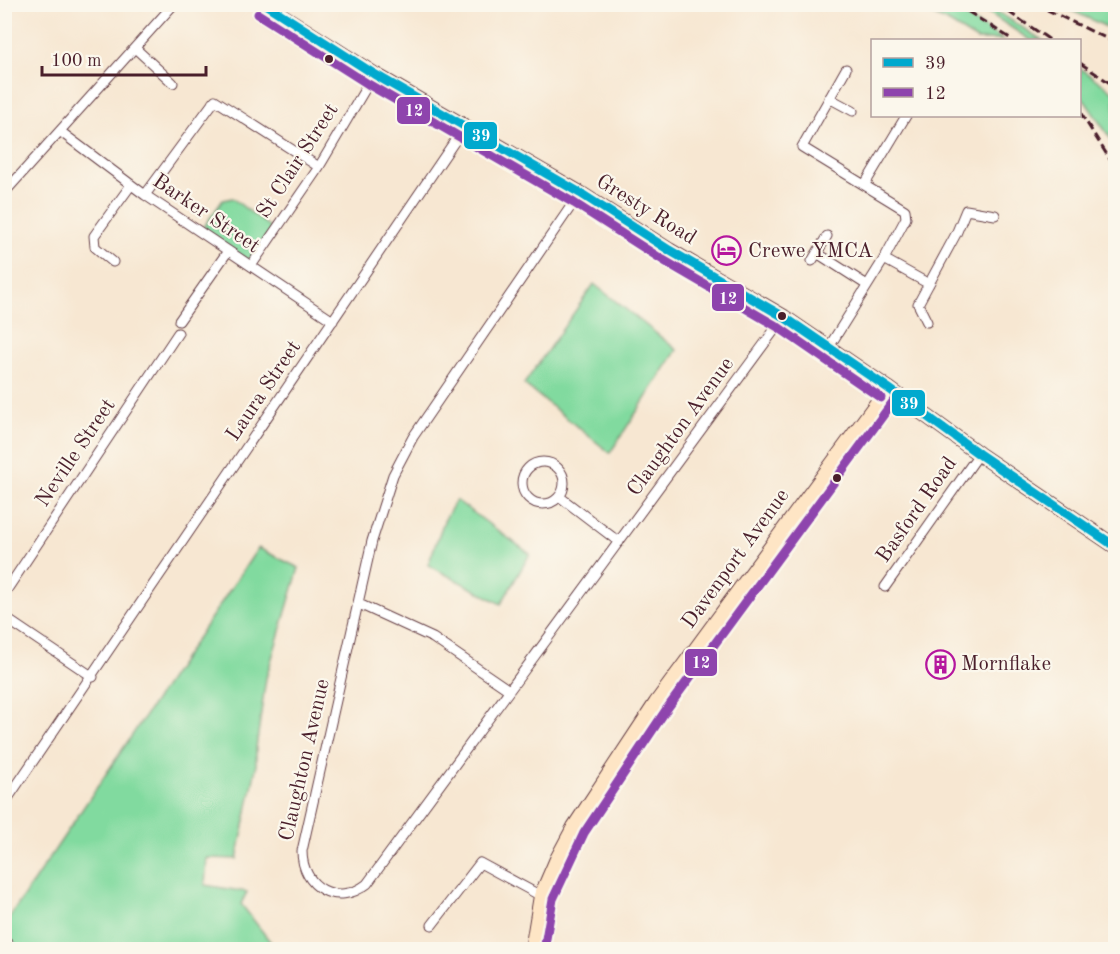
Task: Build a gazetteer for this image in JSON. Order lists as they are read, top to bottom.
{
  "streets": {
    "main road": ["Gresty Road", "Davenport Avenue"],
    "street": [
      "St Clair Street",
      "Barker Street",
      "Laura Street",
      "Claughton Avenue",
      "Neville Street",
      "Basford Road"
    ]
  },
  "crossings": [
    ["St Clair Street", "Gresty Road"],
    ["St Clair Street", "Barker Street"],
    ["Gresty Road", "Laura Street"],
    ["Gresty Road", "Claughton Avenue"],
    ["Gresty Road", "Basford Road"],
    ["Gresty Road", "Davenport Avenue"],
    ["Barker Street", "Laura Street"]
  ],
  "places": {
    "hotel": ["Crewe YMCA"],
    "building": ["Mornflake"]
  },
  "lines": ["transit line 39", "transit line 12"],
  "legend": ["39", "12"],
  "scale_bar": "100 m"
}
